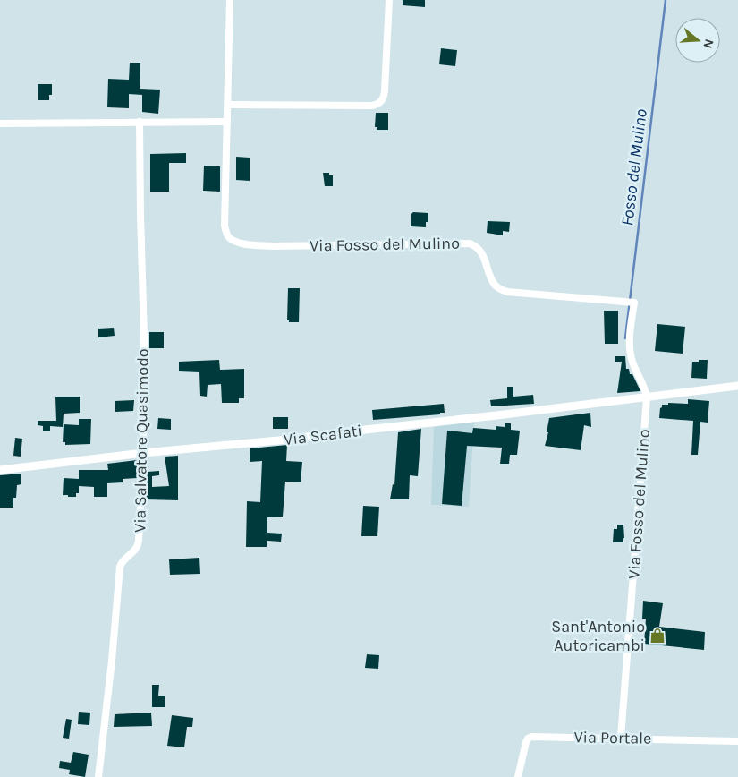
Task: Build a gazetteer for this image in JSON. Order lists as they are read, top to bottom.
{
  "streets": {
    "street": [
      "Via Fosso del Mulino",
      "Via Scafati",
      "Via Salvatore Quasimodo",
      "Via Portale"
    ]
  },
  "crossings": [
    ["Via Fosso del Mulino", "Via Scafati"],
    ["Via Fosso del Mulino", "Via Portale"],
    ["Via Scafati", "Via Salvatore Quasimodo"]
  ],
  "water": ["Fosso del Mulino"],
  "places": {
    "shop": ["Sant'Antonio Autoricambi"]
  },
  "north": "right"
}
